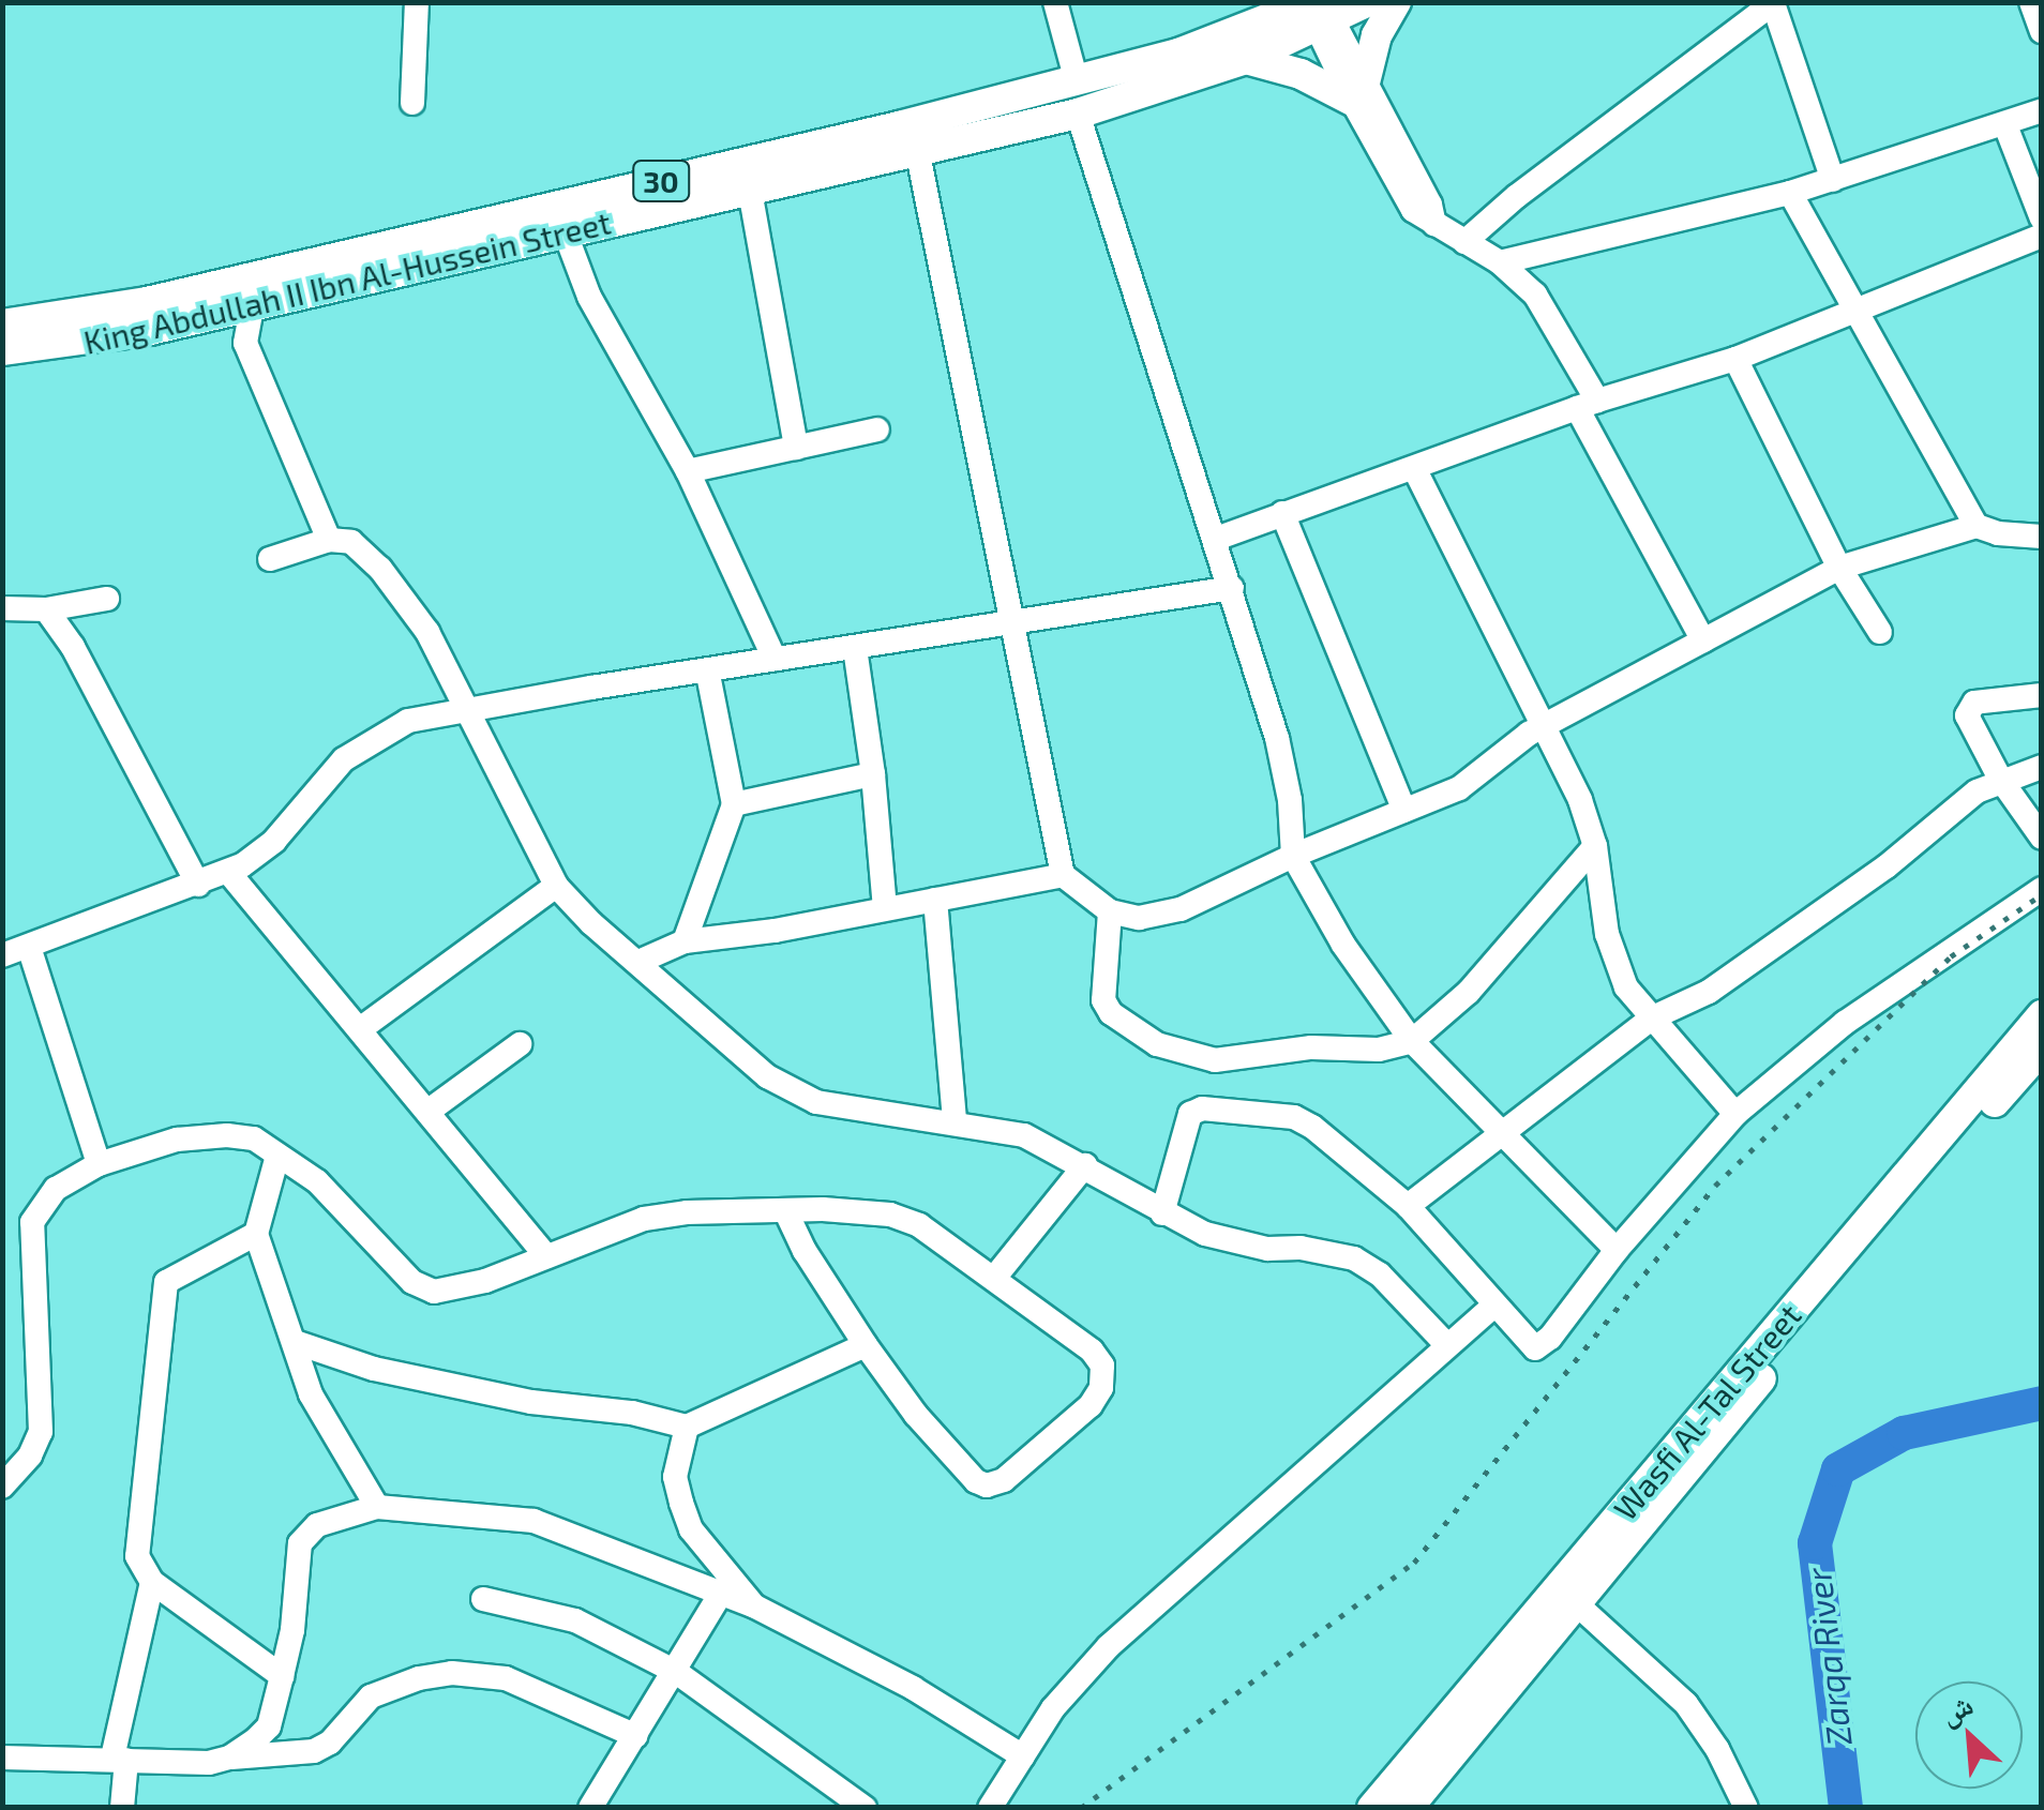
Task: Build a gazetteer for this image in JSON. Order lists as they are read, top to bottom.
{
  "streets": {
    "main road": ["30", "King Abdullah II Ibn Al-Hussein Street", "Wasfi Al-Tal Street"]
  },
  "water": ["Zarqa River"],
  "north": "top left"
}
